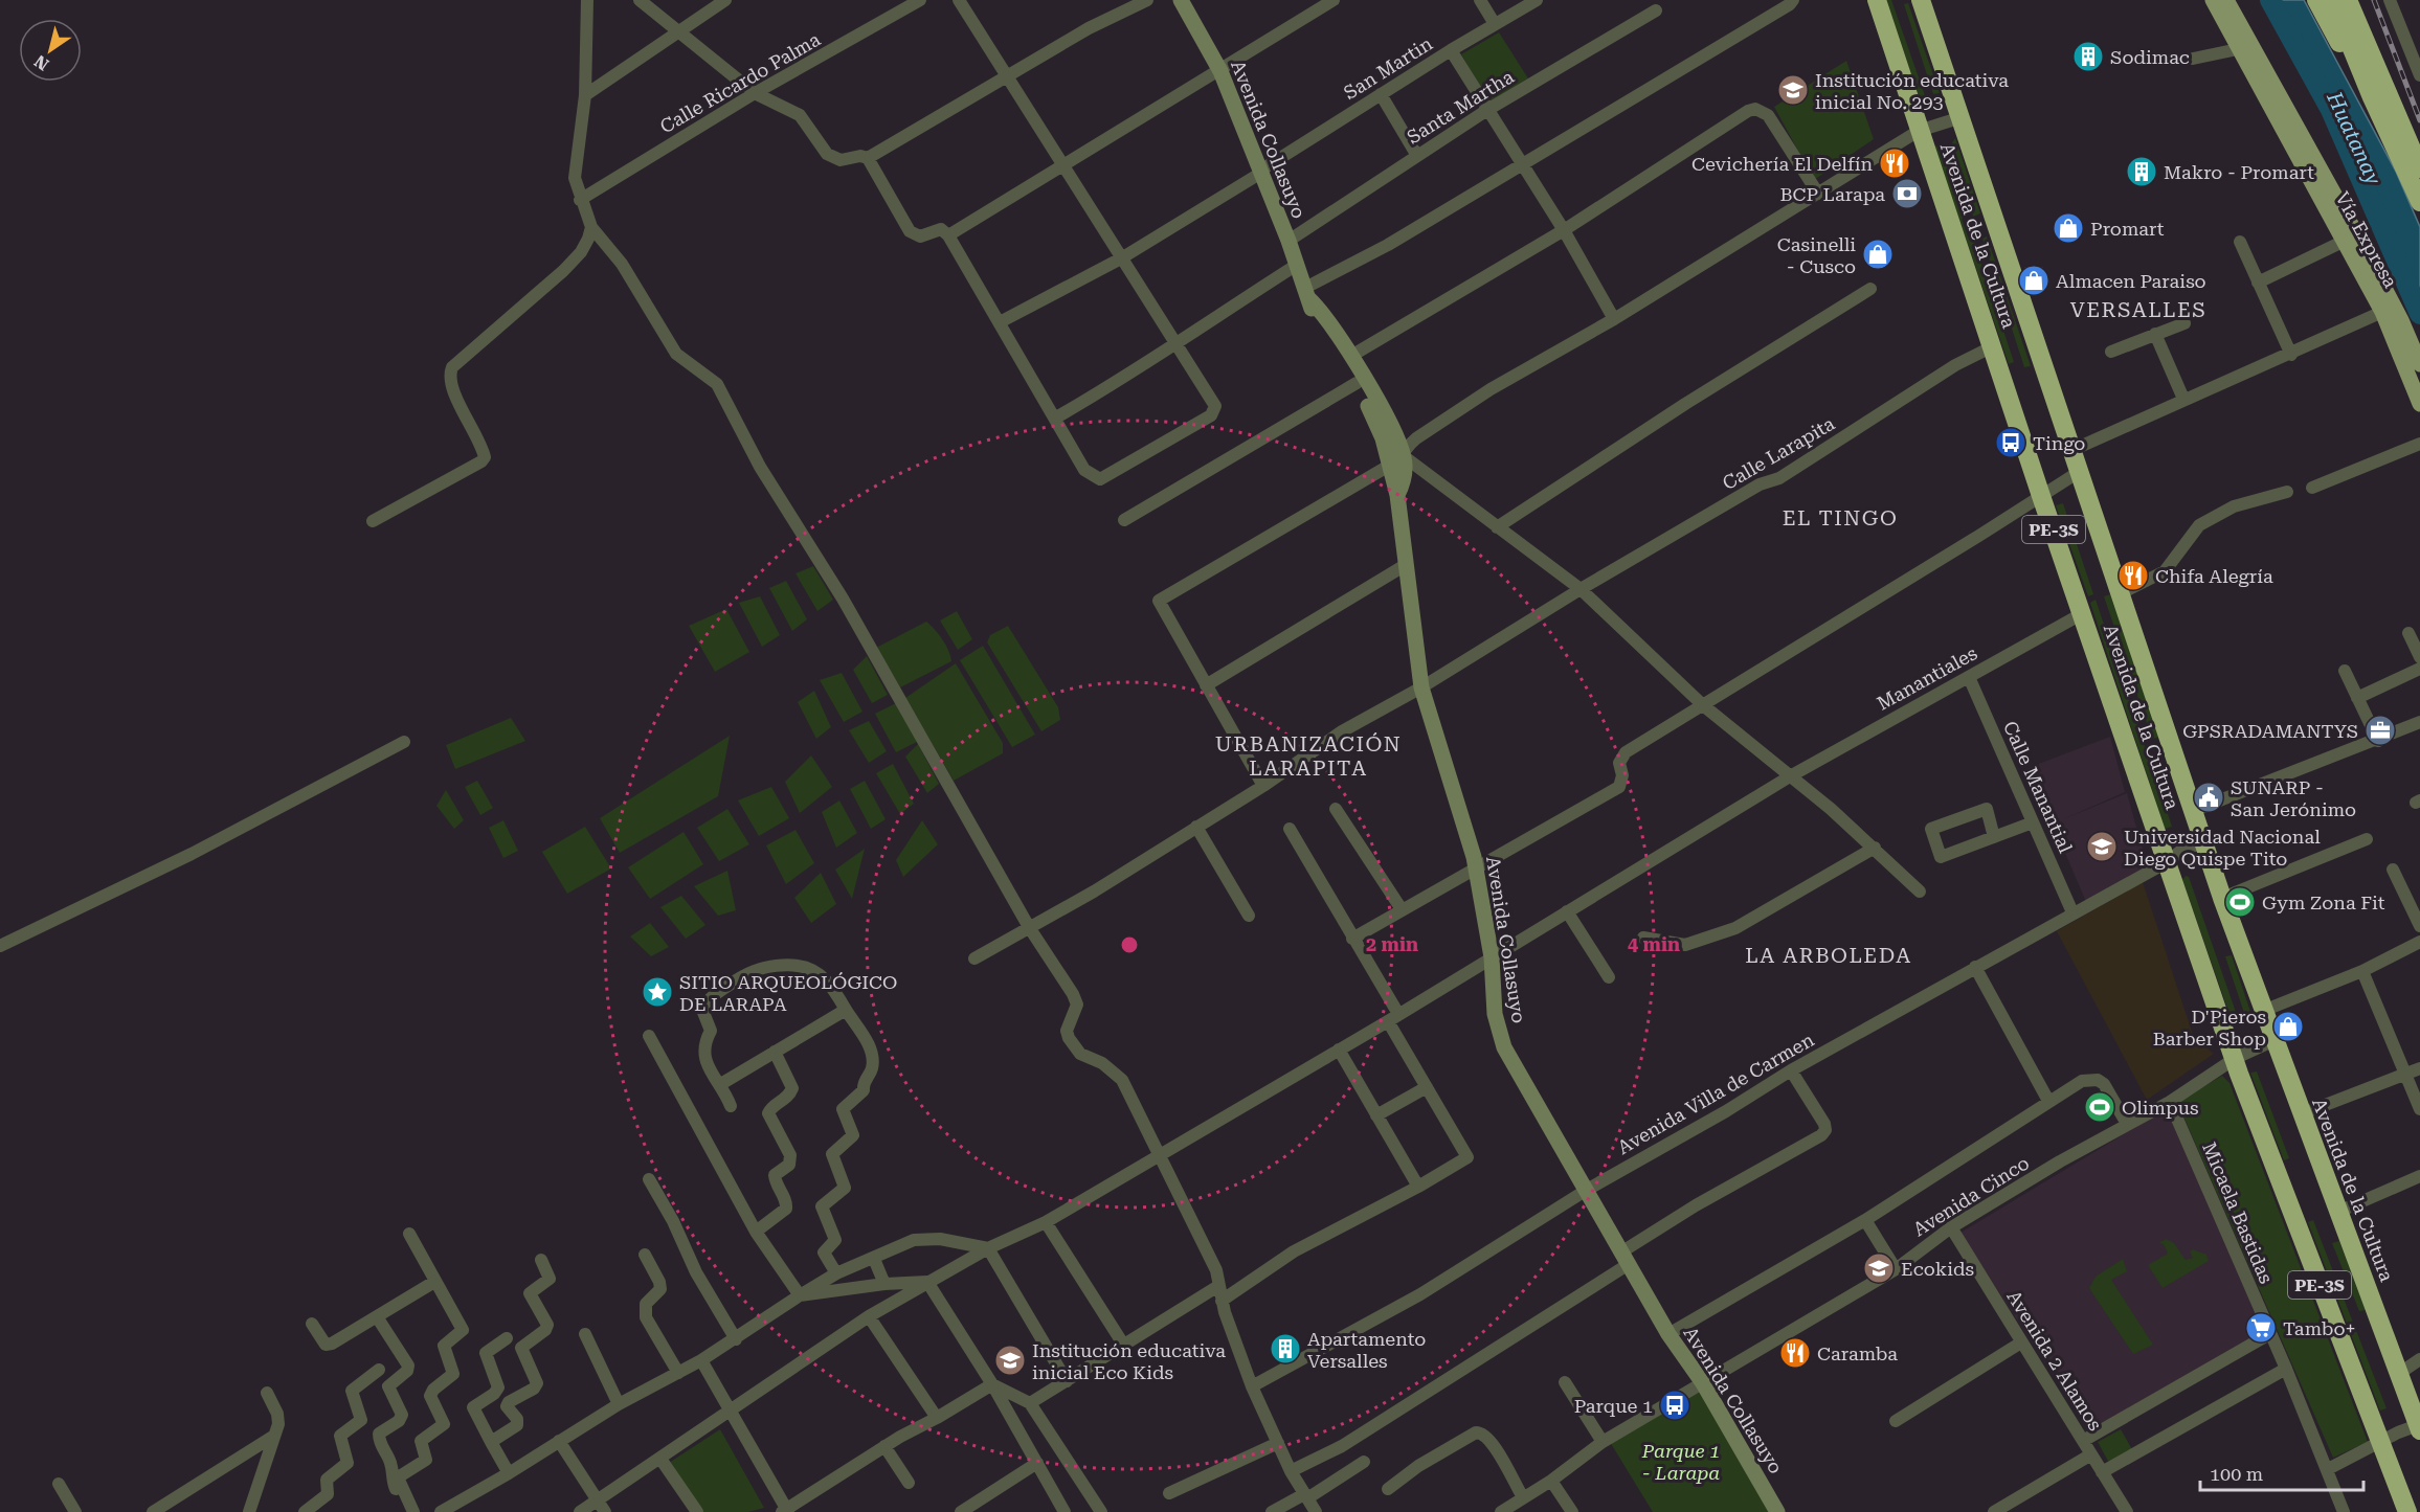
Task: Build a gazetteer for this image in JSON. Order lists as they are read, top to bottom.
{
  "streets": {
    "highway": ["Avenida de la Cultura", "PE-3S"],
    "main road": ["Vía Expresa"],
    "street": [
      "San Martin",
      "Calle Ricardo Palma",
      "Santa Martha",
      "Avenida Collasuyo",
      "Calle Larapita",
      "Manantiales",
      "Calle Manantial",
      "Avenida Villa de Carmen",
      "Avenida Cinco",
      "Micaela Bastidas",
      "Avenida 2 Alamos"
    ]
  },
  "crossings": [
    ["San Martin", "Avenida Collasuyo"],
    ["Santa Martha", "Avenida Collasuyo"],
    ["Avenida Collasuyo", "Calle Larapita"],
    ["Avenida Collasuyo", "Manantiales"],
    ["Avenida Collasuyo", "Avenida Villa de Carmen"],
    ["Avenida Collasuyo", "Avenida Cinco"],
    ["Avenida de la Cultura", "Calle Larapita"],
    ["Avenida de la Cultura", "Manantiales"],
    ["Avenida de la Cultura", "Avenida Villa de Carmen"],
    ["Avenida de la Cultura", "Avenida Cinco"],
    ["Manantiales", "Calle Manantial"],
    ["Calle Manantial", "Avenida Villa de Carmen"],
    ["Avenida Cinco", "Micaela Bastidas"],
    ["Avenida Cinco", "Avenida 2 Alamos"]
  ],
  "districts": [
    "VERSALLES",
    "EL TINGO",
    "URBANIZACIÓN LARAPITA",
    "LA ARBOLEDA"
  ],
  "water": ["Huatanay"],
  "parks": ["Parque 1 - Larapa"],
  "places": {
    "building": ["Sodimac", "Makro - Promart", "Apartamento Versalles"],
    "school or university": [
      "Institución educativa inicial No. 293",
      "Universidad Nacional Diego Quispe Tito",
      "Ecokids",
      "Institución educativa inicial Eco Kids"
    ],
    "restaurant": ["Cevichería El Delfín", "Chifa Alegría", "Caramba"],
    "bank": ["BCP Larapa"],
    "shop": [
      "Promart",
      "Casinelli - Cusco",
      "Almacen Paraiso",
      "D'Pieros Barber Shop"
    ],
    "bus stop": ["Tingo", "Parque 1"],
    "office": ["GPSRADAMANTYS"],
    "public building": ["SUNARP - San Jerónimo"],
    "sports": ["Gym Zona Fit", "Olimpus"],
    "place": ["SITIO ARQUEOLÓGICO DE LARAPA"],
    "supermarket": ["Tambo+"]
  },
  "scale_bar": "100 m",
  "north": "bottom left",
  "rings": ["2 min", "4 min"]
}
